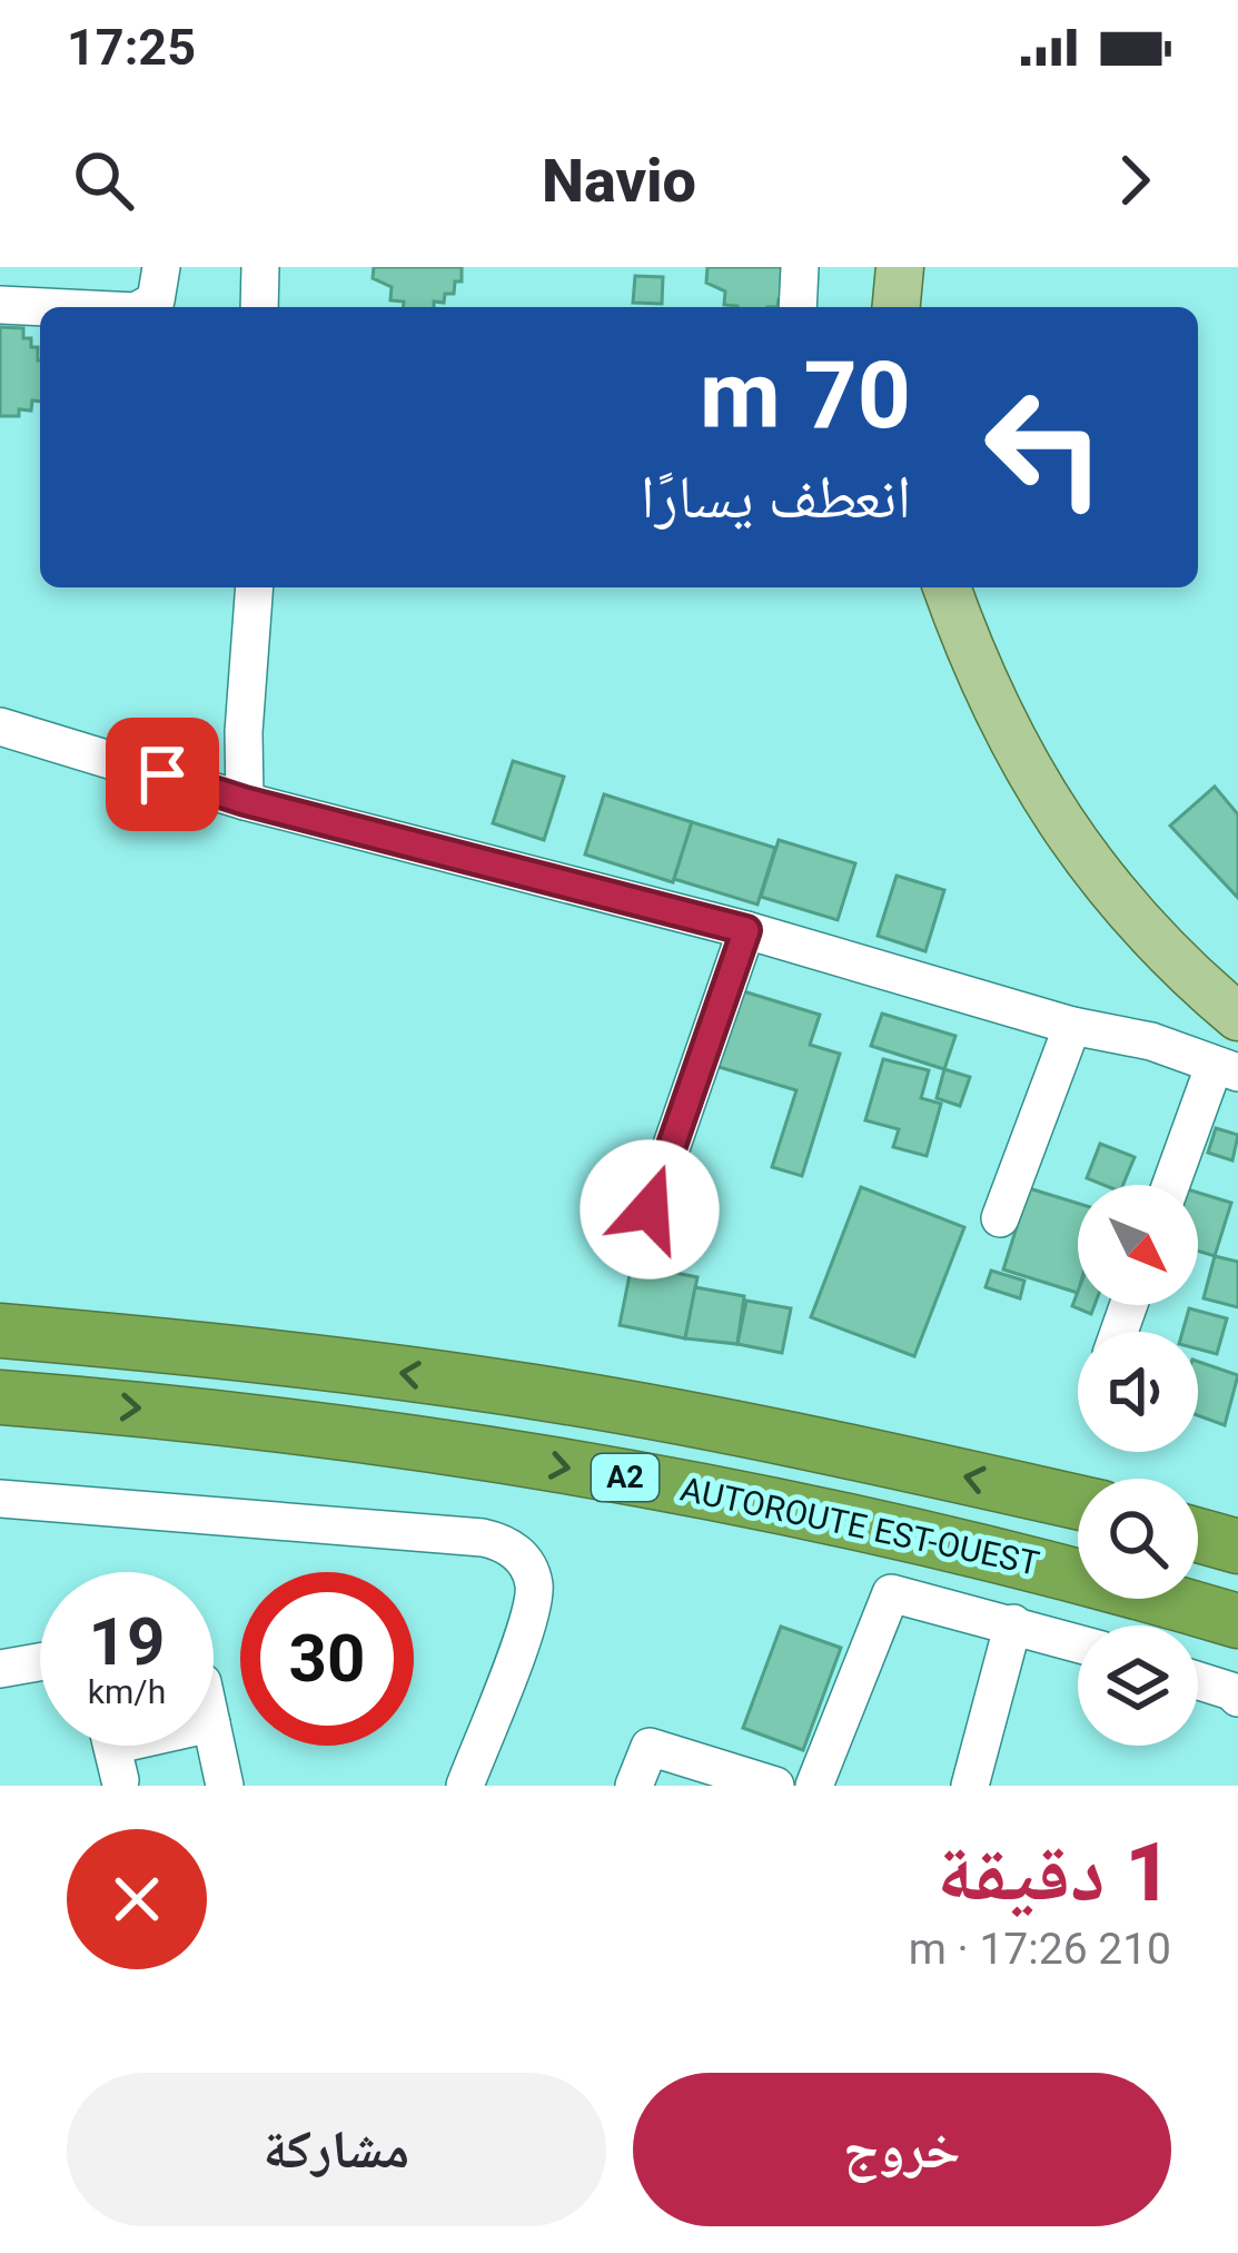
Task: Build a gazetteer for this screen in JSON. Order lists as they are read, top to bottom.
{
  "streets": {
    "highway": ["A2", "AUTOROUTE EST-OUEST"]
  },
  "north": "bottom right",
  "page": {
    "status": "17:25",
    "header": "Navio",
    "turn": ["70 m", "انعطف يسارًا"],
    "speed": "19 km/h",
    "limit": "30",
    "heading": ["1 دقيقة", "210 m · 17:26"],
    "buttons": ["خروج", "مشاركة"]
  }
}
